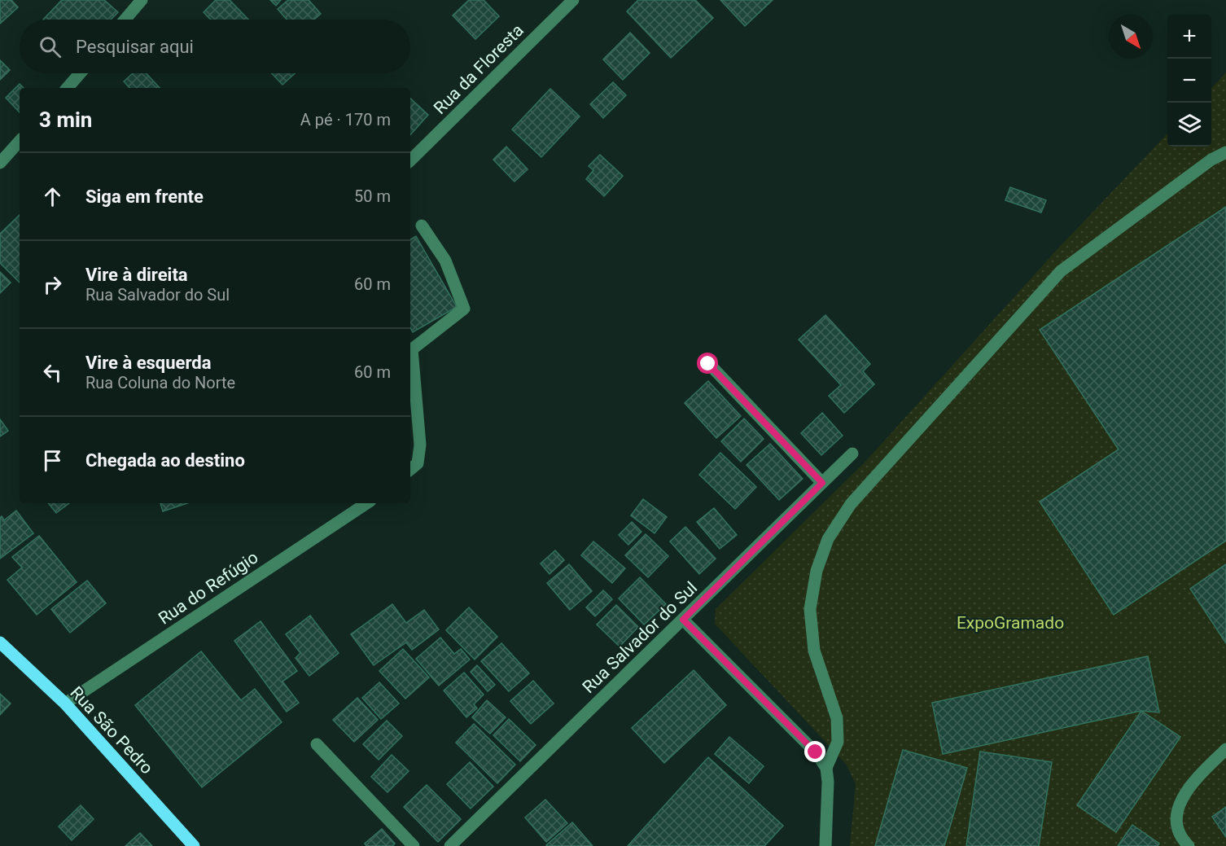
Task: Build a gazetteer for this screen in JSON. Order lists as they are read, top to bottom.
{
  "streets": {
    "main road": ["Rua São Pedro"],
    "street": ["Rua da Floresta", "Rua do Refúgio", "Rua Salvador do Sul"]
  },
  "crossings": [
    ["Rua do Refúgio", "Rua São Pedro"]
  ],
  "parks": ["ExpoGramado"],
  "north": "bottom right",
  "page": {
    "map_buttons": ["+", "−"],
    "search": "Pesquisar aqui",
    "heading": ["3 min", "A pé · 170 m"],
    "list": [
      ["Siga em frente", "50 m"],
      ["Vire à direita", "Rua Salvador do Sul", "60 m"],
      ["Vire à esquerda", "Rua Coluna do Norte", "60 m"],
      "Chegada ao destino"
    ]
  }
}
